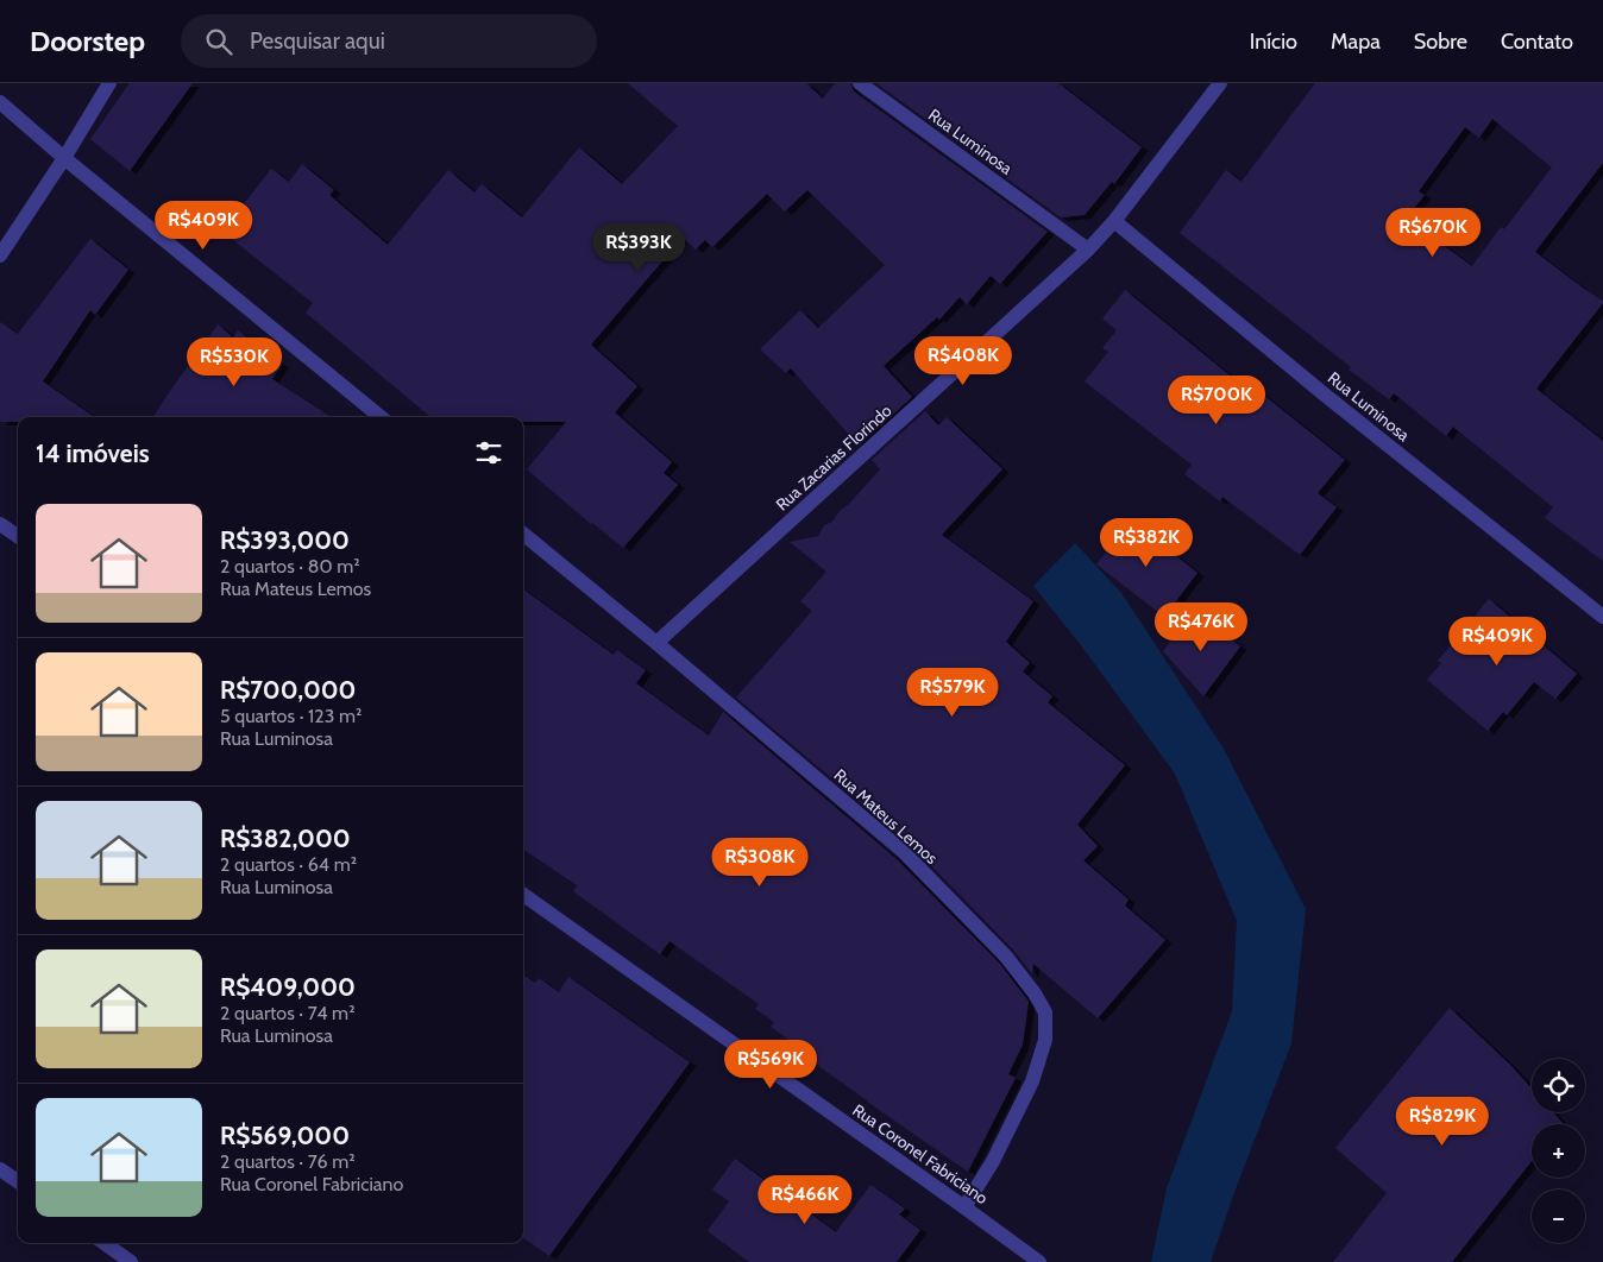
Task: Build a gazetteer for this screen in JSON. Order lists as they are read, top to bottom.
{
  "streets": {
    "street": [
      "Rua Luminosa",
      "Rua Zacarias Florindo",
      "Rua Mateus Lemos",
      "Rua Coronel Fabriciano"
    ]
  },
  "crossings": [
    ["Rua Luminosa", "Rua Zacarias Florindo"],
    ["Rua Zacarias Florindo", "Rua Mateus Lemos"],
    ["Rua Mateus Lemos", "Rua Coronel Fabriciano"]
  ],
  "page": {
    "header": "Doorstep",
    "search": "Pesquisar aqui",
    "nav": [
      "Início",
      "Mapa",
      "Sobre",
      "Contato"
    ],
    "price": [
      "R$409K",
      "R$670K",
      "R$393K",
      "R$408K",
      "R$530K",
      "R$700K",
      "R$382K",
      "R$476K",
      "R$409K",
      "R$579K",
      "R$308K",
      "R$569K",
      "R$829K",
      "R$466K"
    ],
    "heading": "14 imóveis",
    "list": [
      {
        "name": "R$393,000",
        "note": "2 quartos · 80 m² · Rua Mateus Lemos"
      },
      {
        "name": "R$700,000",
        "note": "5 quartos · 123 m² · Rua Luminosa"
      },
      {
        "name": "R$382,000",
        "note": "2 quartos · 64 m² · Rua Luminosa"
      },
      {
        "name": "R$409,000",
        "note": "2 quartos · 74 m² · Rua Luminosa"
      },
      {
        "name": "R$569,000",
        "note": "2 quartos · 76 m² · Rua Coronel Fabriciano"
      }
    ],
    "map_buttons": ["+", "−"]
  }
}
